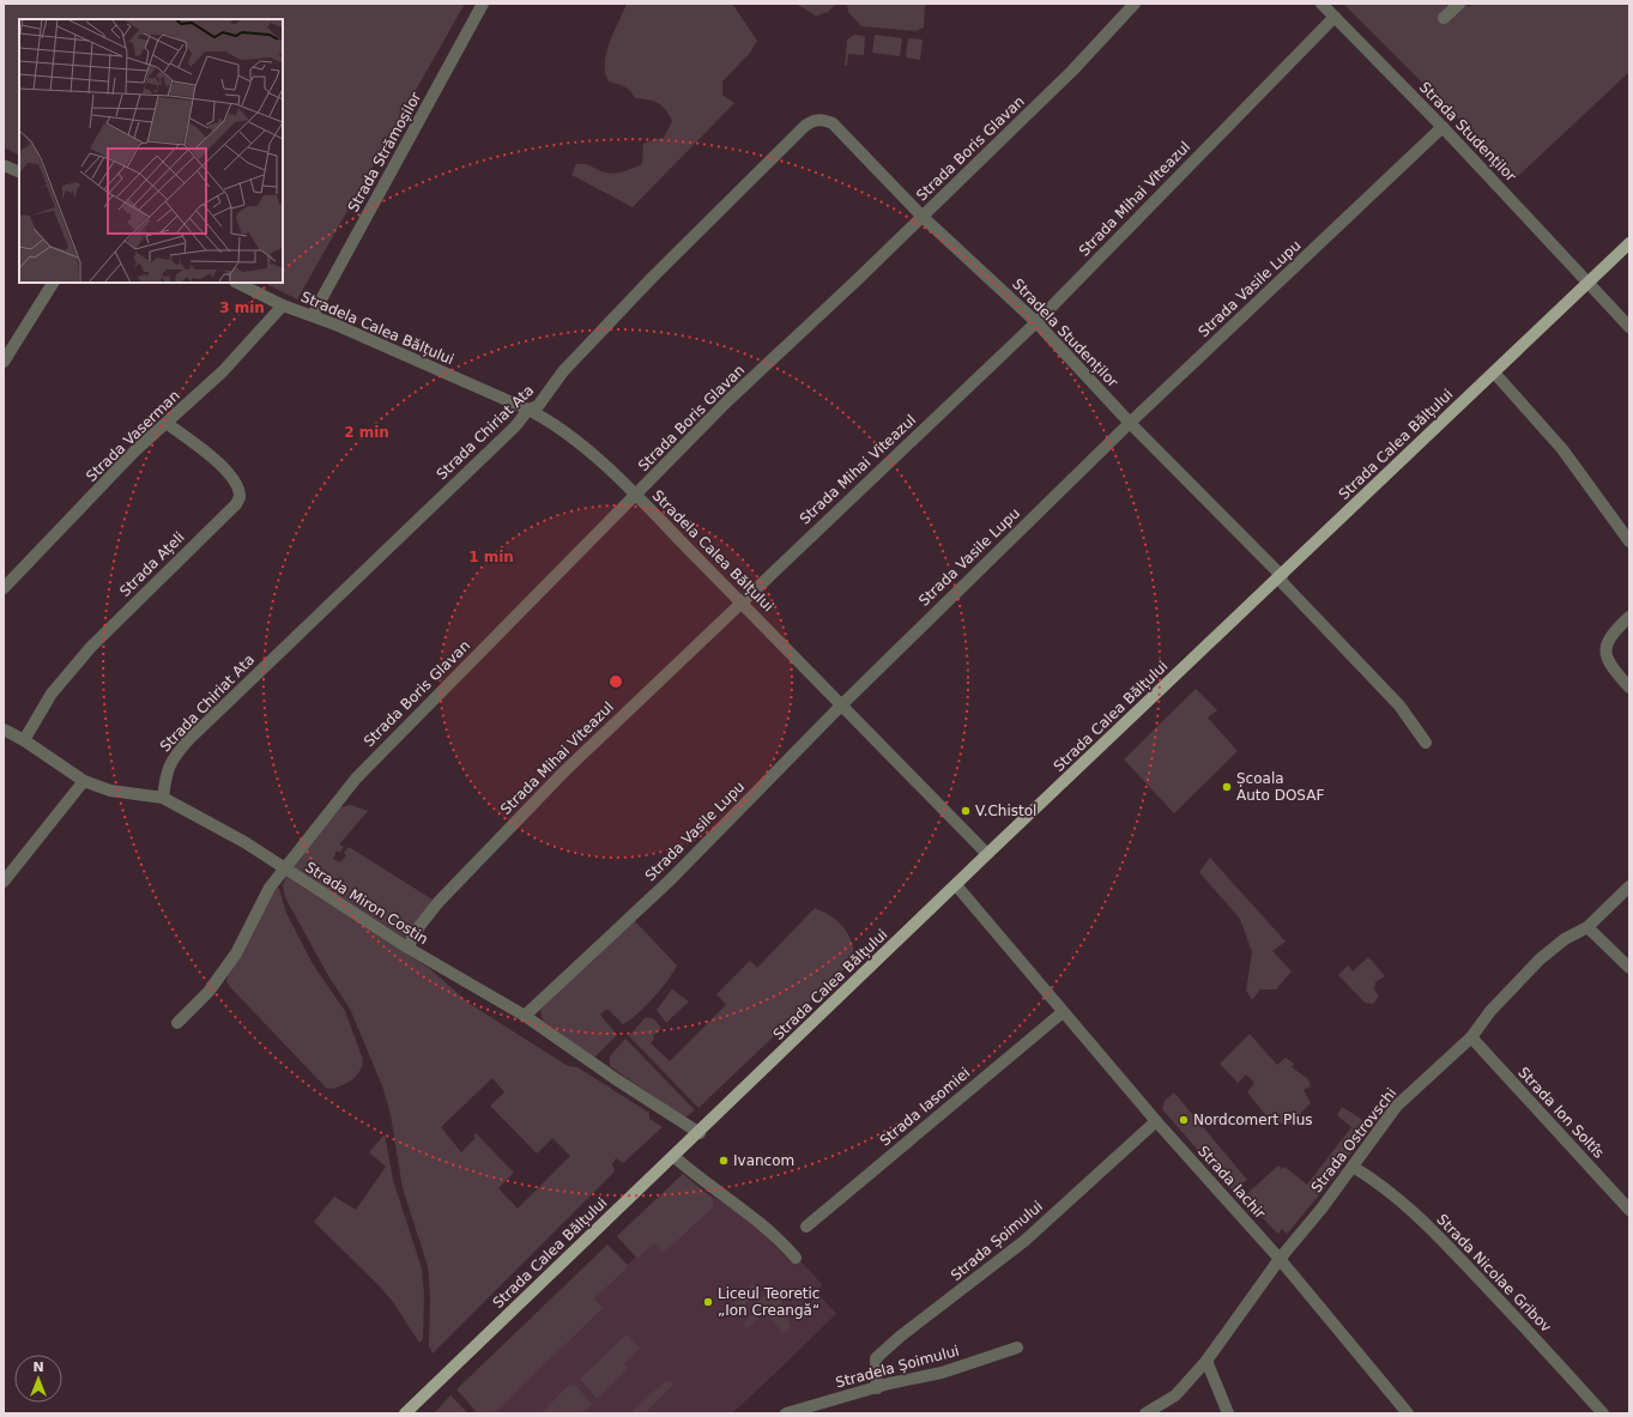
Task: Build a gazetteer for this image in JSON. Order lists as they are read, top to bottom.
{
  "streets": {
    "main road": ["Strada Calea Bălțului"],
    "street": [
      "Strada Studenților",
      "Strada Boris Glavan",
      "Strada Strămoșilor",
      "Strada Mihai Viteazul",
      "Strada Vasile Lupu",
      "Stradela Calea Bălțului",
      "Stradela Studenților",
      "Strada Chiriat Ata",
      "Strada Vaserman",
      "Strada Ațeli",
      "Strada Miron Costin",
      "Strada Iasomiei",
      "Strada Ion Soltîs",
      "Strada Ostrovschi",
      "Strada Iachir",
      "Strada Șoimului",
      "Strada Nicolae Gribov",
      "Stradela Șoimului"
    ]
  },
  "crossings": [
    ["Strada Studenților", "Strada Mihai Viteazul"],
    ["Strada Studenților", "Strada Vasile Lupu"],
    ["Strada Studenților", "Strada Calea Bălțului"],
    ["Strada Boris Glavan", "Stradela Calea Bălțului"],
    ["Strada Boris Glavan", "Stradela Studenților"],
    ["Strada Boris Glavan", "Strada Miron Costin"],
    ["Strada Strămoșilor", "Stradela Calea Bălțului"],
    ["Strada Mihai Viteazul", "Stradela Calea Bălțului"],
    ["Strada Mihai Viteazul", "Stradela Studenților"],
    ["Strada Mihai Viteazul", "Strada Miron Costin"],
    ["Strada Vasile Lupu", "Stradela Calea Bălțului"],
    ["Strada Vasile Lupu", "Stradela Studenților"],
    ["Strada Vasile Lupu", "Strada Miron Costin"],
    ["Stradela Calea Bălțului", "Strada Chiriat Ata"],
    ["Stradela Calea Bălțului", "Strada Vaserman"],
    ["Stradela Calea Bălțului", "Strada Calea Bălțului"],
    ["Stradela Studenților", "Strada Chiriat Ata"],
    ["Stradela Studenților", "Strada Calea Bălțului"],
    ["Strada Chiriat Ata", "Strada Miron Costin"],
    ["Strada Vaserman", "Strada Ațeli"],
    ["Strada Calea Bălțului", "Strada Miron Costin"],
    ["Strada Calea Bălțului", "Strada Iachir"],
    ["Strada Ațeli", "Strada Miron Costin"],
    ["Strada Iasomiei", "Strada Iachir"],
    ["Strada Ion Soltîs", "Strada Ostrovschi"],
    ["Strada Ostrovschi", "Strada Iachir"],
    ["Strada Ostrovschi", "Strada Nicolae Gribov"],
    ["Strada Iachir", "Strada Șoimului"],
    ["Strada Șoimului", "Stradela Șoimului"]
  ],
  "places": [
    "Școala Auto DOSAF",
    "V.Chistol",
    "Nordcomert Plus",
    "Ivancom",
    "Liceul Teoretic „Ion Creangă“"
  ],
  "north": "top",
  "rings": ["3 min", "2 min", "1 min"]
}
